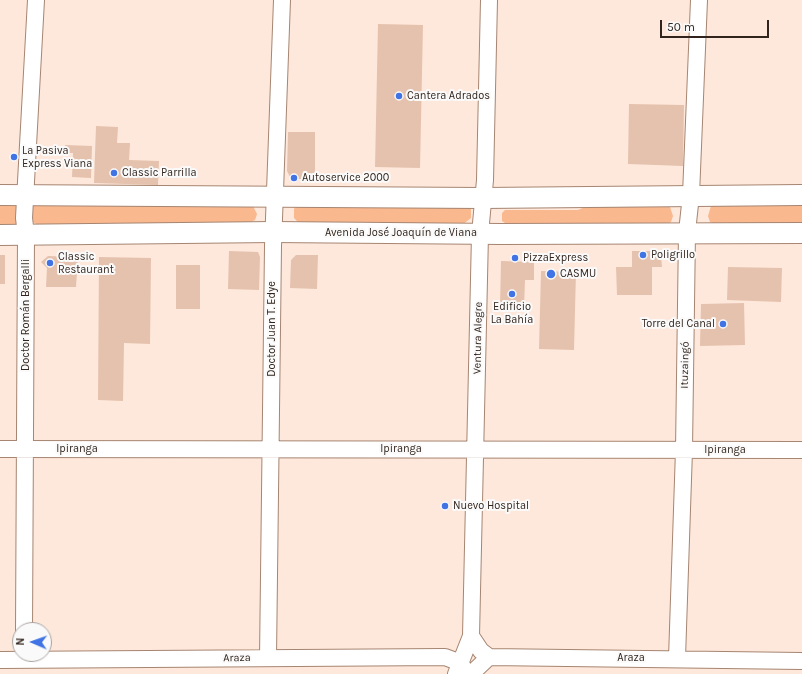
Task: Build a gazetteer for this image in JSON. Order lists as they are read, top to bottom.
{
  "streets": {
    "main road": ["Avenida José Joaquín de Viana"],
    "street": [
      "Doctor Román Bergalli",
      "Doctor Juan T. Edye",
      "Ventura Alegre",
      "Ituzaingó",
      "Ipiranga",
      "Araza"
    ]
  },
  "crossings": [
    ["Avenida José Joaquín de Viana", "Doctor Román Bergalli"],
    ["Avenida José Joaquín de Viana", "Doctor Juan T. Edye"],
    ["Avenida José Joaquín de Viana", "Ventura Alegre"],
    ["Avenida José Joaquín de Viana", "Ituzaingó"],
    ["Doctor Román Bergalli", "Ipiranga"],
    ["Doctor Juan T. Edye", "Ipiranga"],
    ["Doctor Juan T. Edye", "Araza"],
    ["Ventura Alegre", "Ipiranga"],
    ["Ventura Alegre", "Araza"],
    ["Ituzaingó", "Ipiranga"],
    ["Ituzaingó", "Araza"]
  ],
  "places": [
    "Cantera Adrados",
    "La Pasiva Express Viana",
    "Classic Parrilla",
    "Autoservice 2000",
    "Poligrillo",
    "PizzaExpress",
    "Classic Restaurant",
    "CASMU",
    "Edificio La Bahía",
    "Torre del Canal",
    "Nuevo Hospital"
  ],
  "scale_bar": "50 m",
  "north": "left"
}
